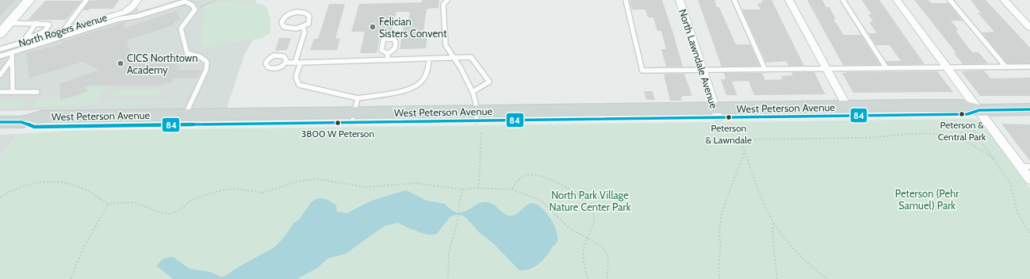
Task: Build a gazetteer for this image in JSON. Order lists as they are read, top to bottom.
{
  "streets": {
    "main road": ["West Peterson Avenue"],
    "street": ["North Lawndale Avenue"],
    "lane": ["North Rogers Avenue"]
  },
  "crossings": [
    ["North Lawndale Avenue", "West Peterson Avenue"]
  ],
  "parks": ["Peterson (Pehr Samuel) Park", "North Park Village Nature Center Park"],
  "places": [
    "Felician Sisters Convent",
    "CICS Northtown Academy",
    "Peterson & Central Park",
    "Peterson & Lawndale",
    "3800 W Peterson"
  ],
  "lines": ["transit line 84"]
}
